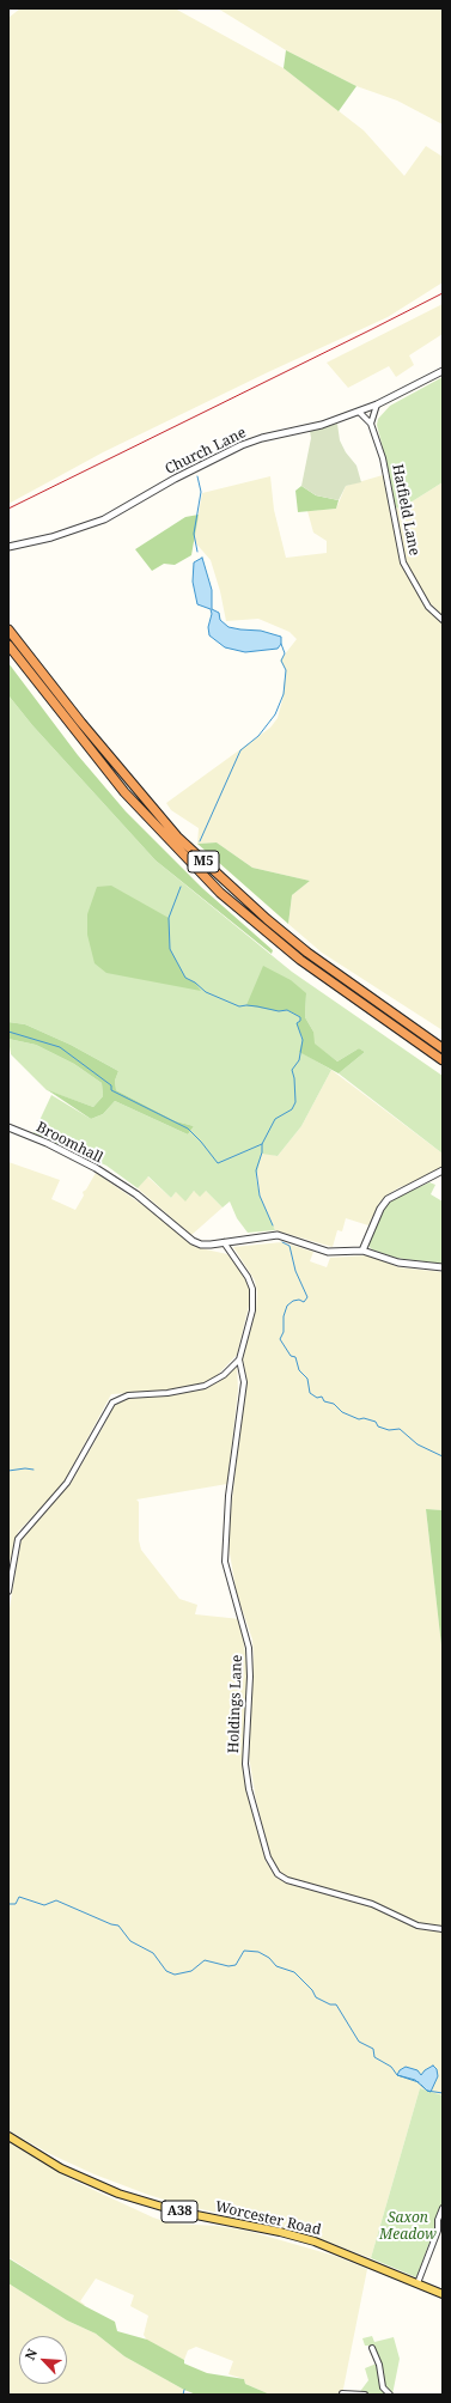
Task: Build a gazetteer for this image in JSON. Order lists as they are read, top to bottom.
{
  "streets": {
    "highway": ["M5"],
    "main road": ["A38", "Worcester Road"],
    "street": [
      "Church Lane",
      "Hatfield Lane",
      "Broomhall",
      "Holdings Lane"
    ]
  },
  "crossings": [
    ["Church Lane", "Hatfield Lane"]
  ],
  "parks": ["Saxon Meadow"],
  "north": "top left"
}
